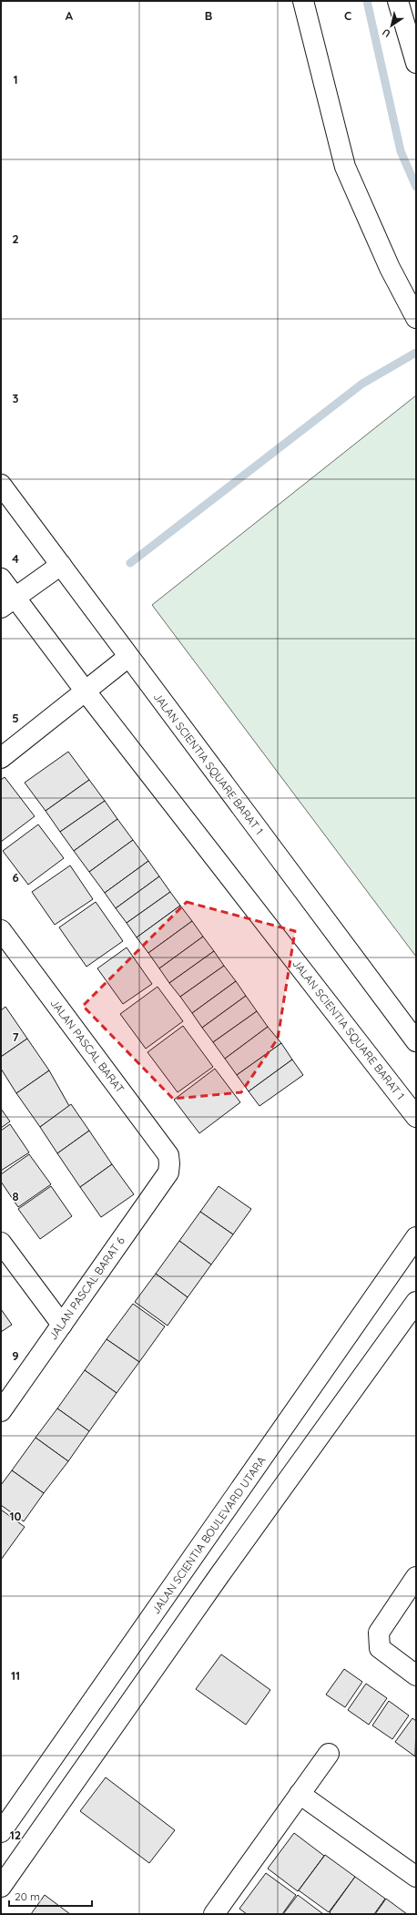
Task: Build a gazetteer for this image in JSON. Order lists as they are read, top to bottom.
{
  "streets": {
    "street": [
      "JALAN SCIENTIA SQUARE BARAT 1",
      "JALAN PASCAL BARAT",
      "JALAN PASCAL BARAT 6",
      "JALAN SCIENTIA BOULEVARD UTARA"
    ]
  },
  "crossings": [
    ["JALAN PASCAL BARAT", "JALAN PASCAL BARAT 6"]
  ],
  "scale_bar": "20 m",
  "north": "bottom left",
  "grid": {
    "columns": ["A", "B", "C"],
    "rows": [
      "1",
      "2",
      "3",
      "4",
      "5",
      "6",
      "7",
      "8",
      "9",
      "10",
      "11",
      "12"
    ]
  }
}
